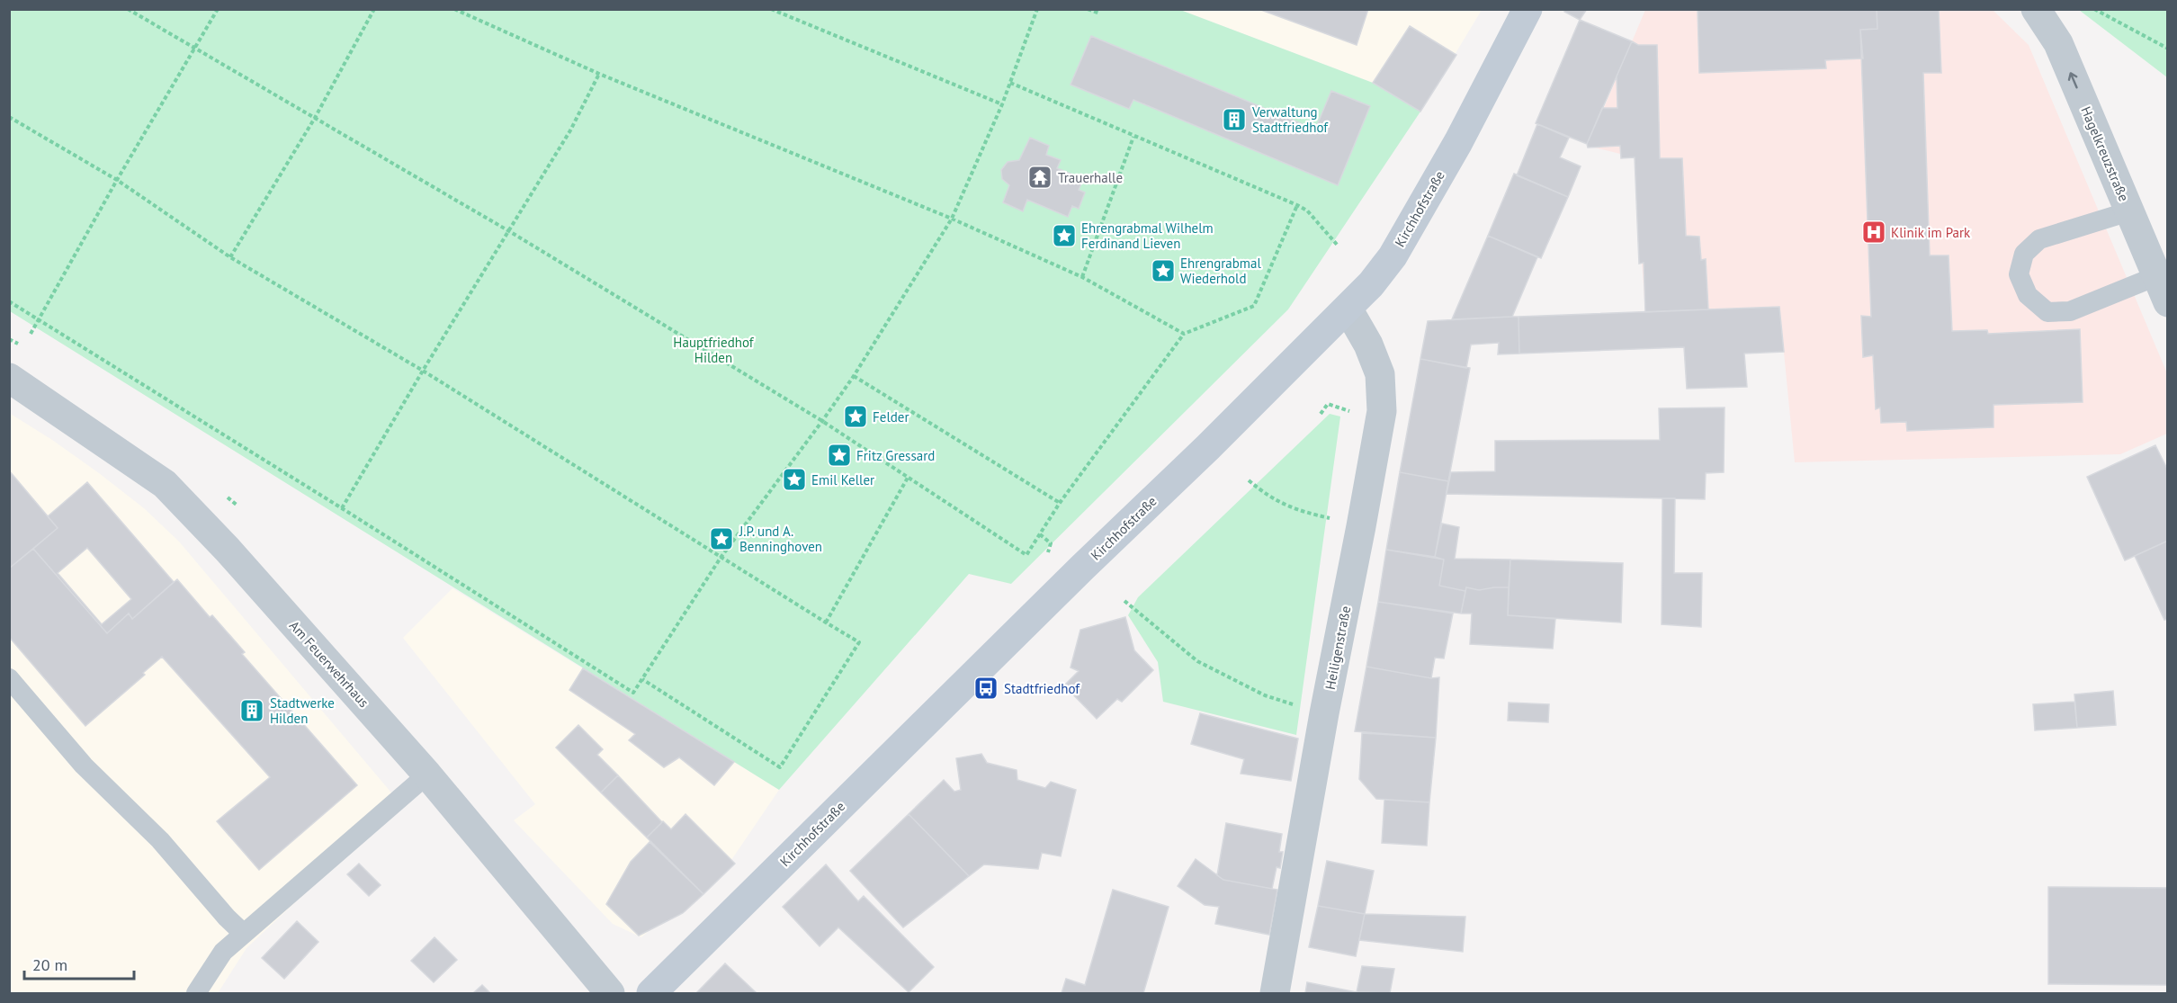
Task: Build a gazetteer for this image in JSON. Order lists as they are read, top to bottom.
{
  "streets": {
    "main road": ["Kirchhofstraße"],
    "street": ["Hagelkreuzstraße", "Heiligenstraße", "Am Feuerwehrhaus"]
  },
  "crossings": [
    ["Kirchhofstraße", "Heiligenstraße"]
  ],
  "one_way": ["Hagelkreuzstraße"],
  "parks": ["Hauptfriedhof Hilden"],
  "places": {
    "building": ["Verwaltung Stadtfriedhof", "Stadtwerke Hilden"],
    "temple": ["Trauerhalle"],
    "hospital": ["Klinik im Park"],
    "place": [
      "Ehrengrabmal Wilhelm Ferdinand Lieven",
      "Ehrengrabmal Wiederhold",
      "Felder",
      "Fritz Gressard",
      "Emil Keller",
      "J.P. und A. Benninghoven"
    ],
    "bus stop": ["Stadtfriedhof"]
  },
  "scale_bar": "20 m"
}
